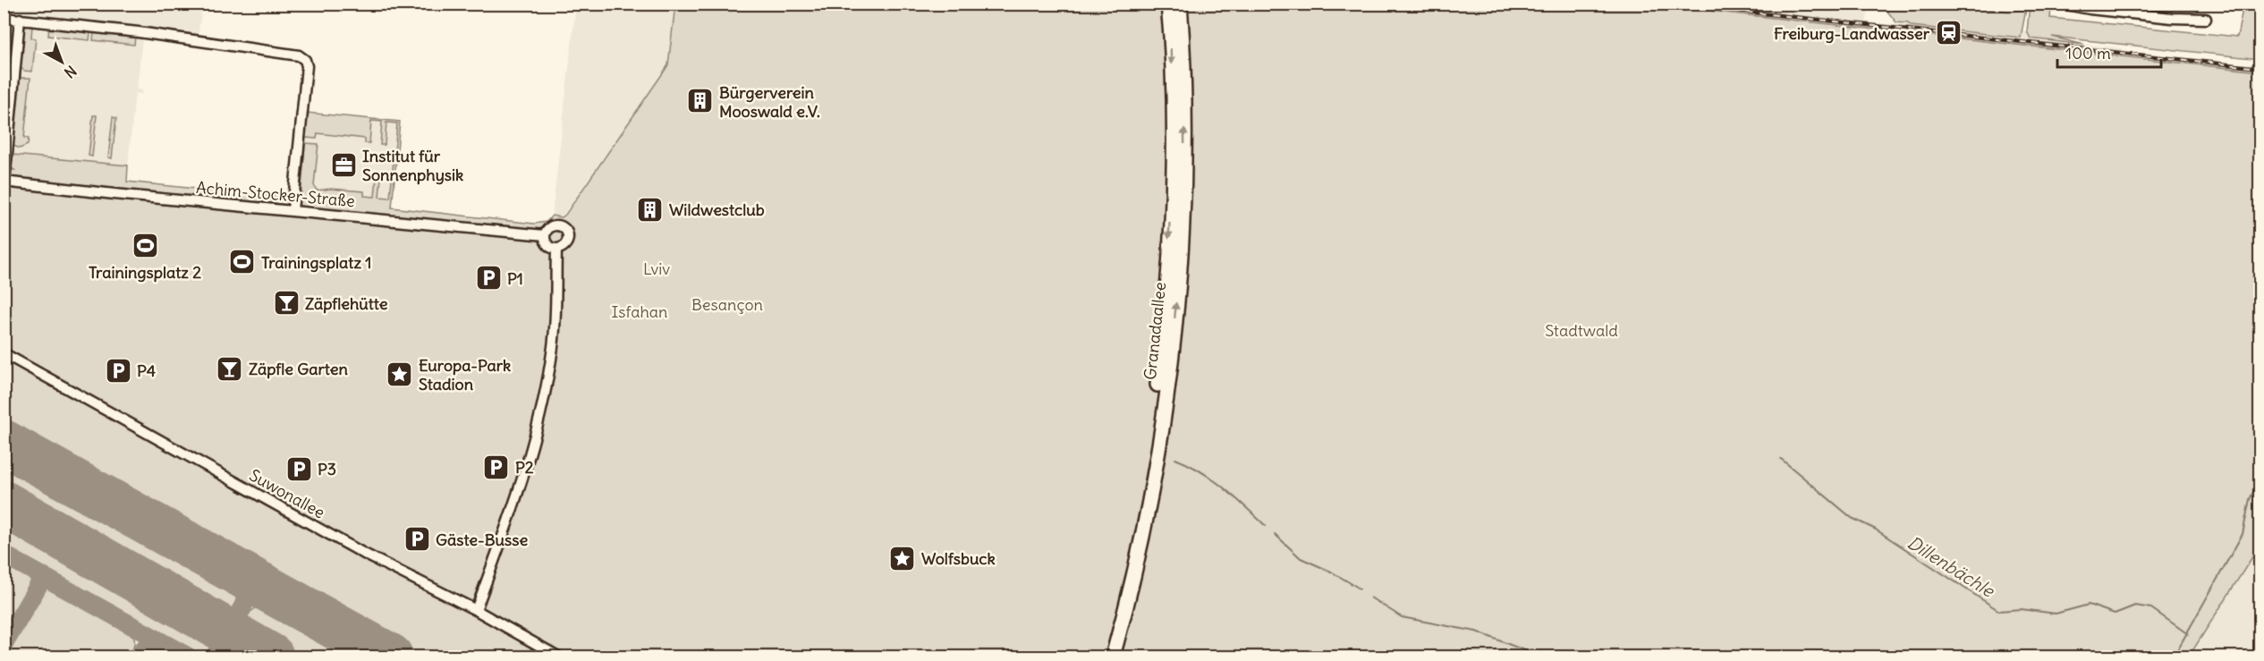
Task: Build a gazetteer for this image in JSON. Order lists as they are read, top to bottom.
{
  "streets": {
    "highway": ["Granadaallee"],
    "street": ["Achim-Stocker-Straße", "Suwonallee"]
  },
  "crossings": [
    ["Achim-Stocker-Straße", "Suwonallee"]
  ],
  "water": ["Dillenbächle"],
  "parks": [
    "Lviv",
    "Besançon",
    "Isfahan",
    "Stadtwald"
  ],
  "places": {
    "station": ["Freiburg-Landwasser"],
    "building": ["Bürgerverein Mooswald e.V.", "Wildwestclub"],
    "office": ["Institut für Sonnenphysik"],
    "sports": ["Trainingsplatz 2", "Trainingsplatz 1"],
    "parking": [
      "P1",
      "P4",
      "P2",
      "P3",
      "Gäste-Busse"
    ],
    "bar": ["Zäpflehütte", "Zäpfle Garten"],
    "place": ["Europa-Park Stadion", "Wolfsbuck"]
  },
  "scale_bar": "100 m",
  "north": "bottom right"
}
